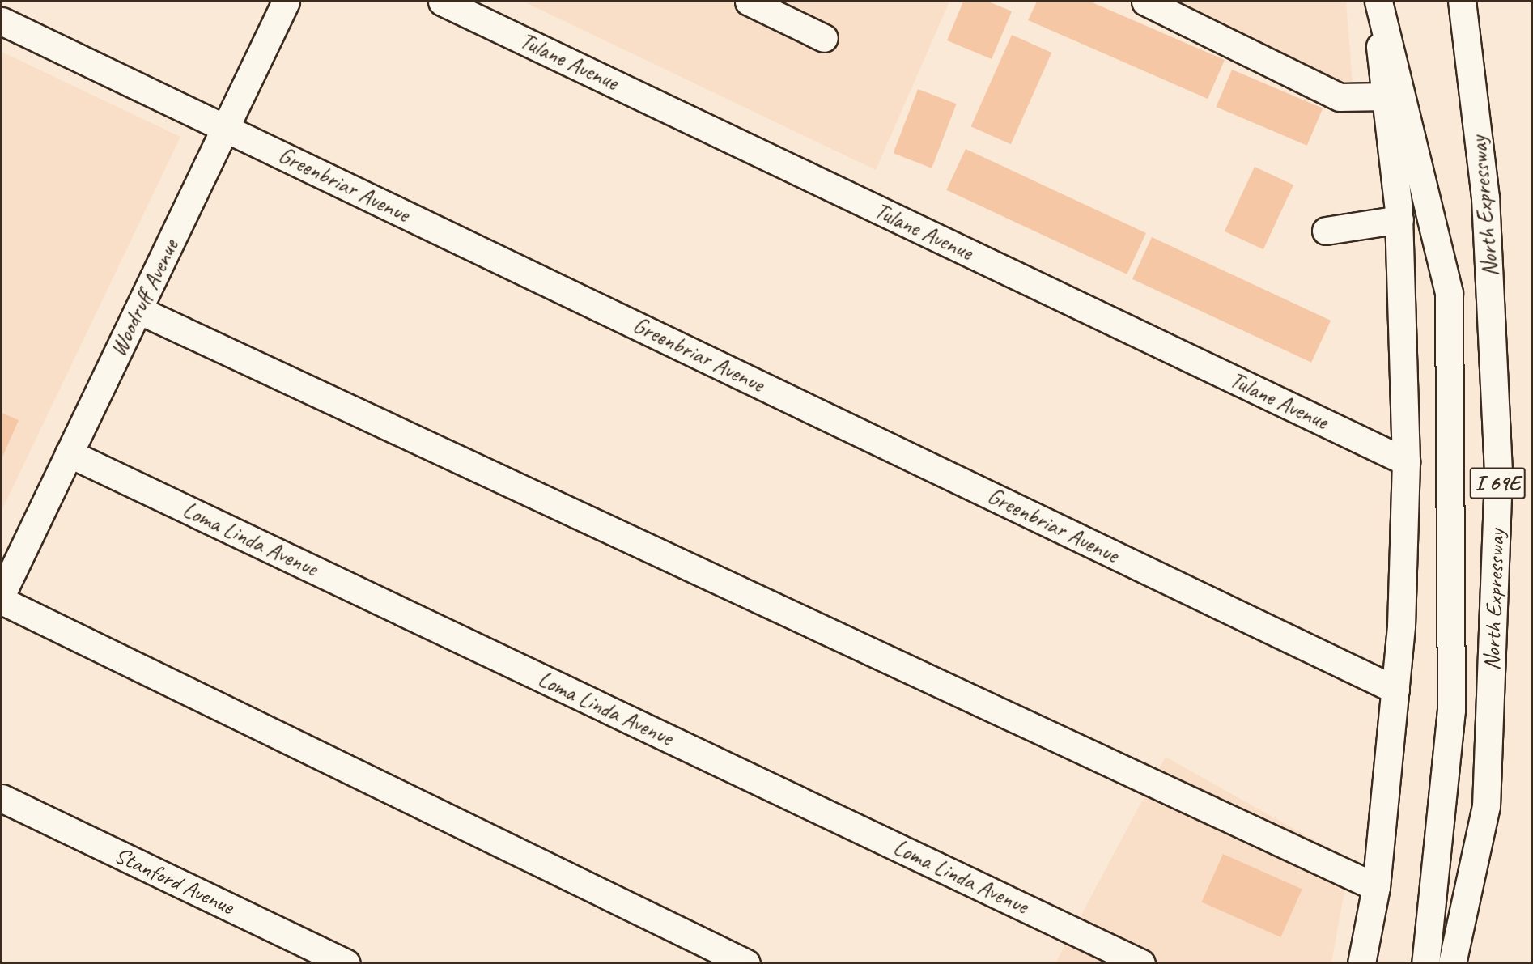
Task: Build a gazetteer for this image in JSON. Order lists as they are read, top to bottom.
{
  "streets": {
    "main road": [
      "Tulane Avenue",
      "Greenbriar Avenue",
      "North Expressway",
      "Woodruff Avenue",
      "I 69E",
      "Loma Linda Avenue",
      "Stanford Avenue"
    ]
  },
  "crossings": [
    ["Greenbriar Avenue", "Woodruff Avenue"],
    ["Woodruff Avenue", "Loma Linda Avenue"]
  ]
}
